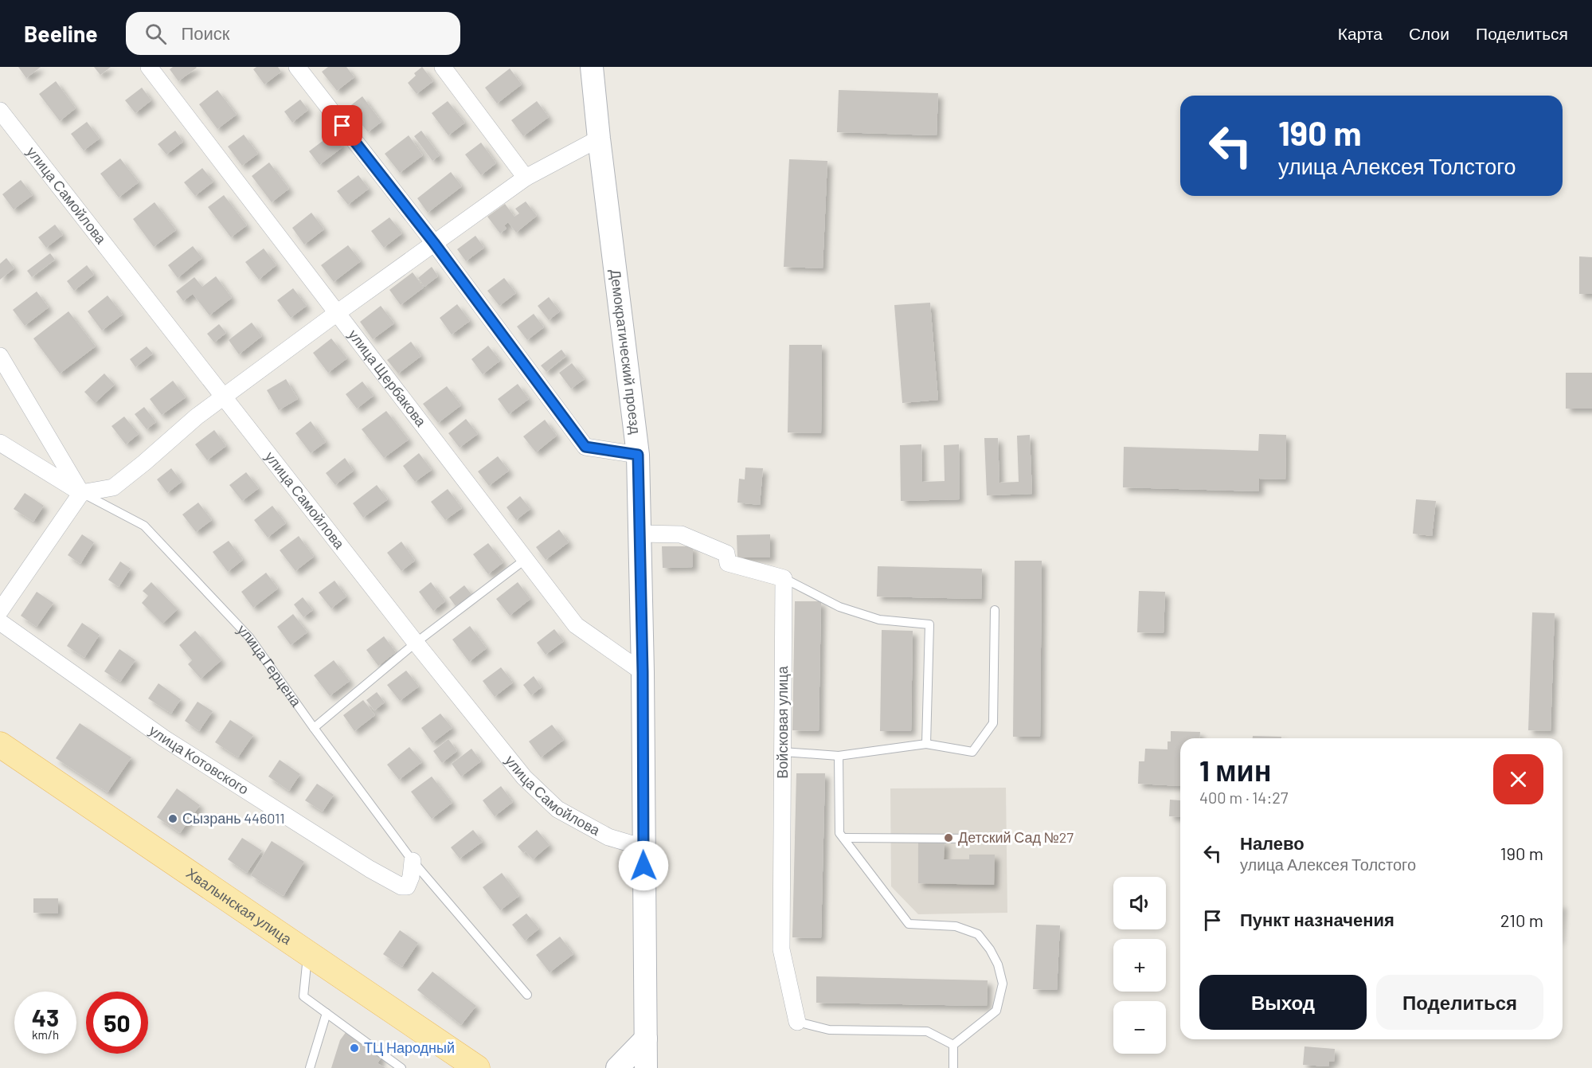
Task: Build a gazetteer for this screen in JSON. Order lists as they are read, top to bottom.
{
  "streets": {
    "main road": ["Демократический проезд", "Хвалынская улица"],
    "street": [
      "улица Самойлова",
      "улица Щербакова",
      "Войсковая улица",
      "улица Котовского"
    ],
    "lane": ["улица Герцена"]
  },
  "crossings": [
    ["улица Самойлова", "Демократический проезд"],
    ["Демократический проезд", "улица Щербакова"],
    ["улица Герцена", "улица Котовского"]
  ],
  "places": ["Сызрань 446011", "Детский Сад №27", "ТЦ Народный"],
  "page": {
    "header": "Beeline",
    "search": "Поиск",
    "nav": ["Карта", "Слои", "Поделиться"],
    "turn": ["190 m", "улица Алексея Толстого"],
    "heading": ["1 мин", "400 m · 14:27"],
    "list": [
      {
        "name": "Налево",
        "note": "улица Алексея Толстого",
        "value": "190 m"
      },
      {
        "name": "Пункт назначения",
        "value": "210 m"
      }
    ],
    "map_buttons": ["+", "−"],
    "buttons": ["Выход", "Поделиться"],
    "speed": "43 km/h",
    "limit": "50"
  }
}
